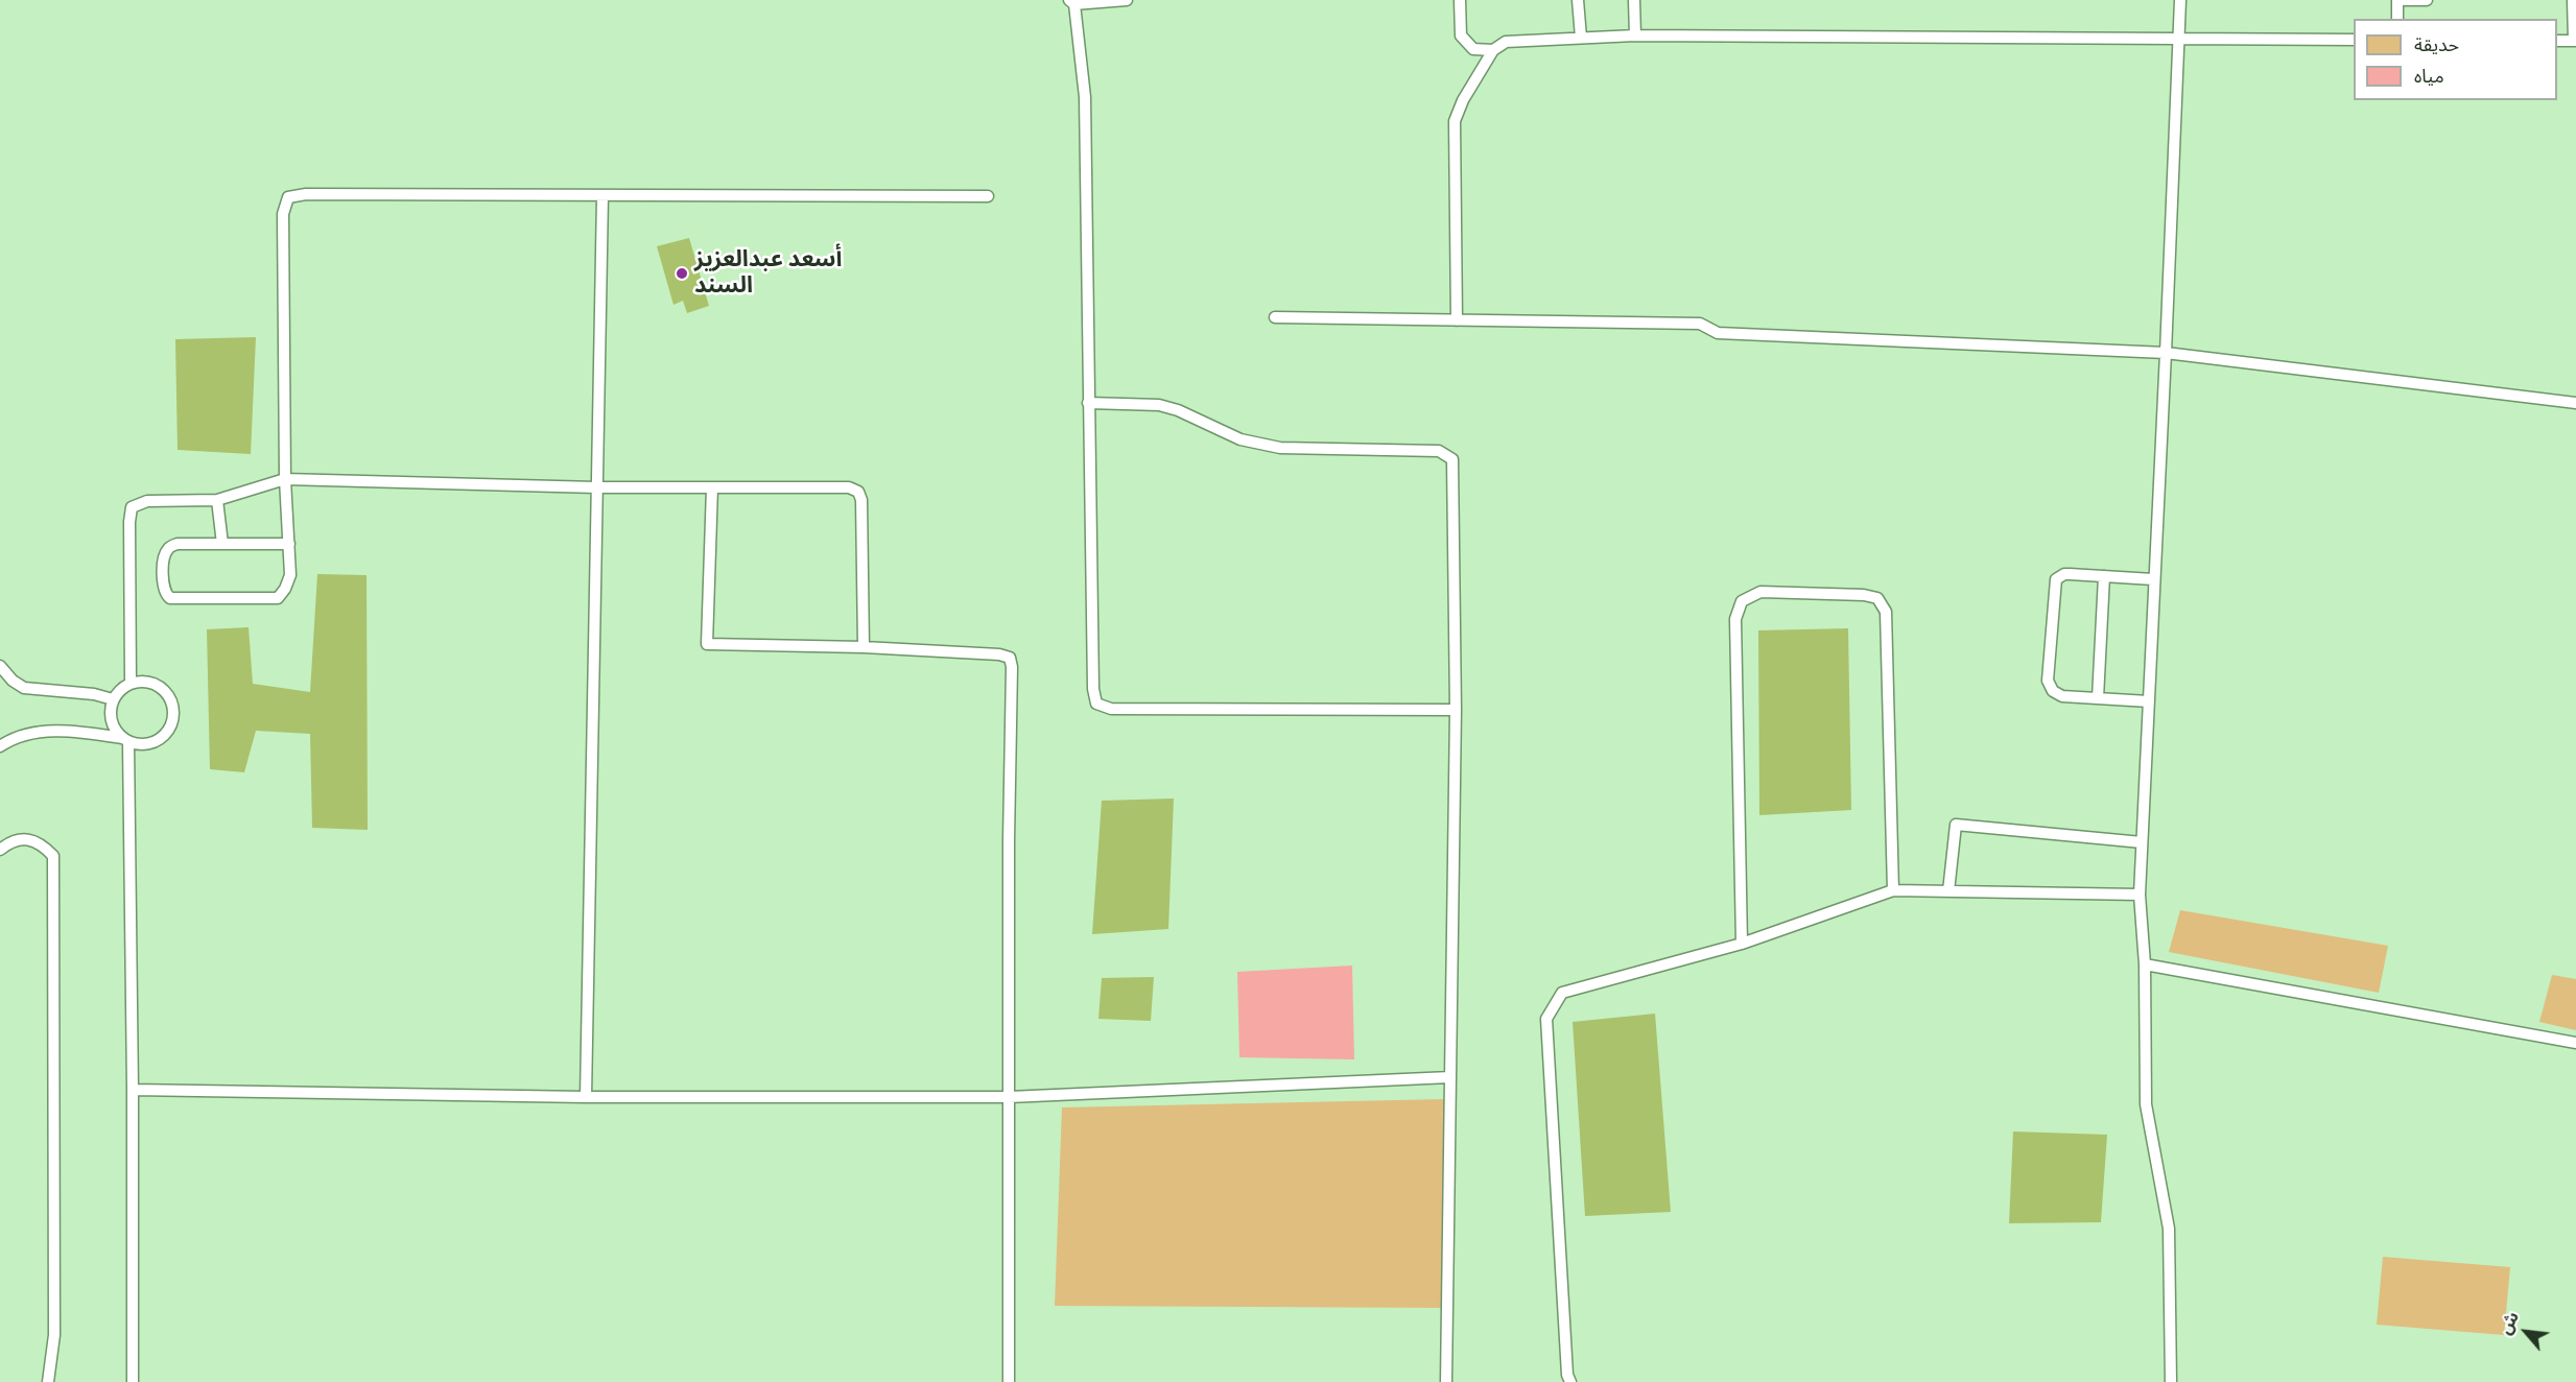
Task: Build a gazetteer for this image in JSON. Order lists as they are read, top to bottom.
{
  "places": ["أسعد عبدالعزيز السند"],
  "legend": ["حديقة", "مياه"],
  "north": "top left"
}
